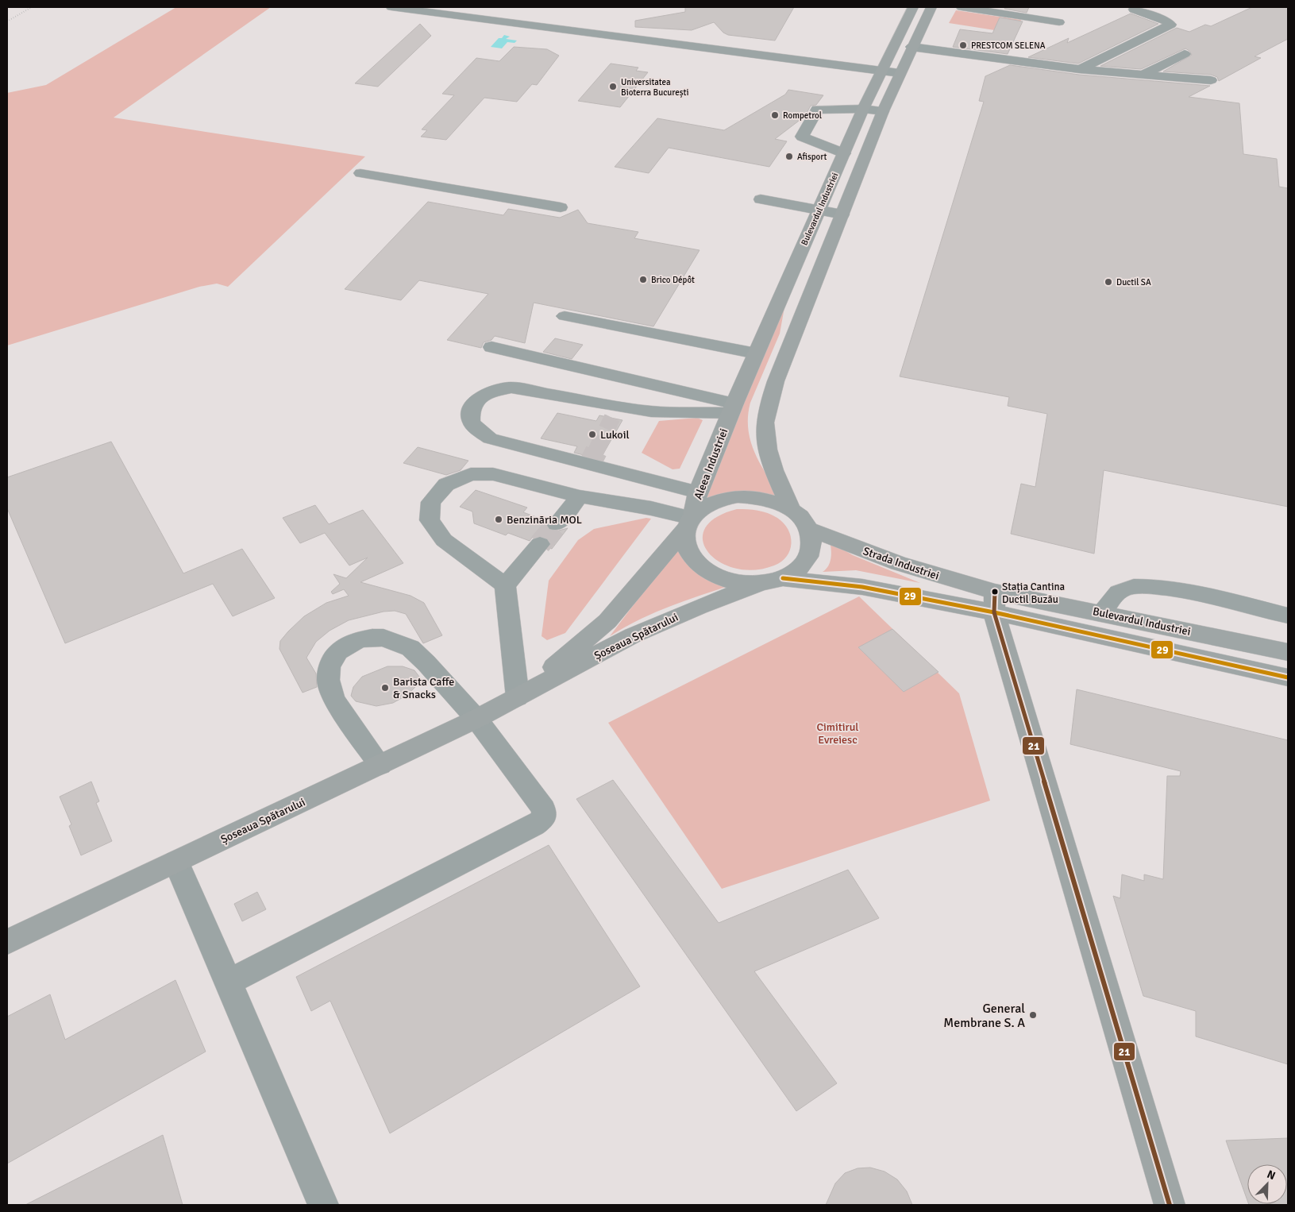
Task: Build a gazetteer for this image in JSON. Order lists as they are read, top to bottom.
{
  "streets": {
    "main road": [
      "Bulevardul Industriei",
      "Aleea Industriei",
      "Strada Industriei",
      "Șoseaua Spătarului"
    ]
  },
  "crossings": [
    ["Bulevardul Industriei", "Aleea Industriei"],
    ["Bulevardul Industriei", "Strada Industriei"],
    ["Aleea Industriei", "Strada Industriei"],
    ["Aleea Industriei", "Șoseaua Spătarului"],
    ["Strada Industriei", "Șoseaua Spătarului"]
  ],
  "parks": ["Cimitirul Evreiesc"],
  "places": [
    "PRESTCOM SELENA",
    "Universitatea Bioterra București",
    "Rompetrol",
    "Afisport",
    "Brico Dépôt",
    "Ductil SA",
    "Lukoil",
    "Benzinăria MOL",
    "Stația Cantina Ductil Buzău",
    "Barista Caffe & Snacks",
    "General Membrane S. A"
  ],
  "lines": ["transit line 29", "transit line 21"],
  "north": "top right"
}
